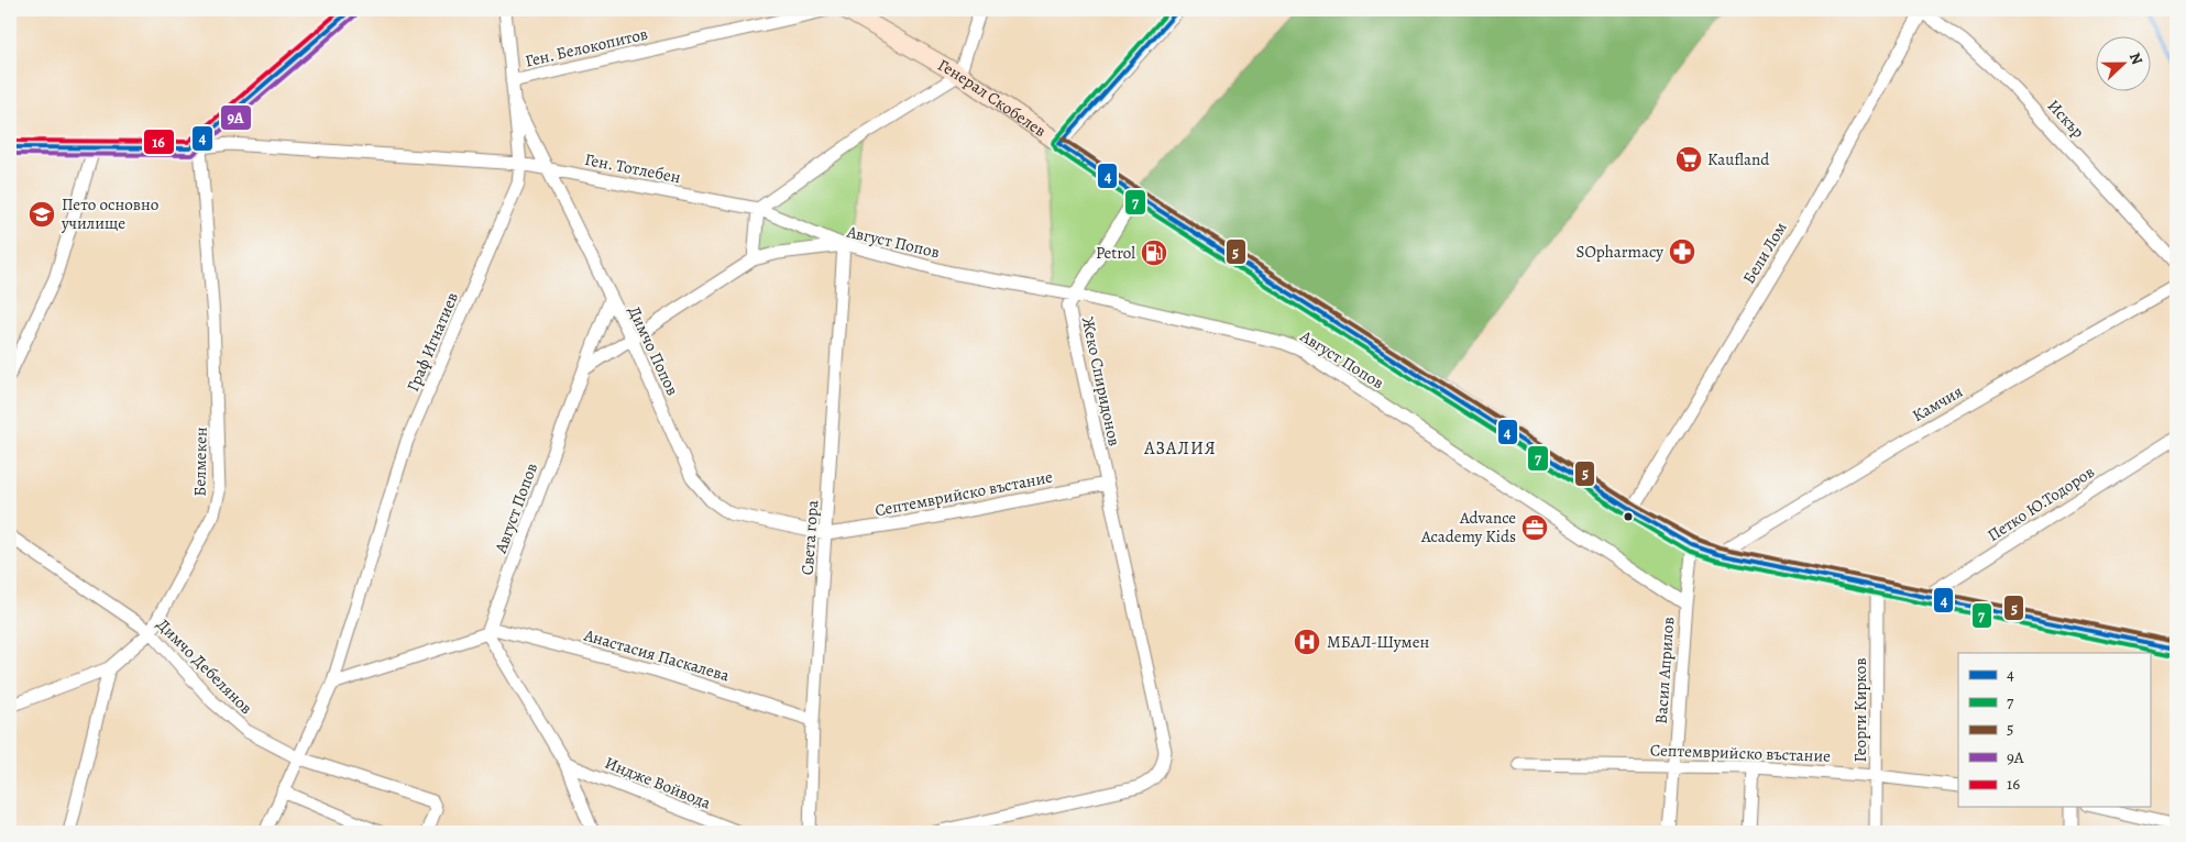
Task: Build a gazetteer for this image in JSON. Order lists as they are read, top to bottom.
{
  "streets": {
    "street": [
      "Ген. Белокопитов",
      "Генерал Скобелев",
      "Искър",
      "Ген. Тотлебен",
      "Август Попов",
      "Бели Лом",
      "Граф Игнатиев",
      "Димчо Попов",
      "Жеко Спиридонов",
      "Камчия",
      "Белмекен",
      "Септемврийско въстание",
      "Петко Ю.Тодоров",
      "Света гора",
      "Анастасия Паскалева",
      "Димчо Дебелянов",
      "Васил Априлов",
      "Георги Кирков",
      "Индже Войвода"
    ]
  },
  "crossings": [
    ["Ген. Белокопитов", "Граф Игнатиев"],
    ["Генерал Скобелев", "Бели Лом"],
    ["Генерал Скобелев", "Жеко Спиридонов"],
    ["Генерал Скобелев", "Камчия"],
    ["Генерал Скобелев", "Петко Ю.Тодоров"],
    ["Генерал Скобелев", "Васил Априлов"],
    ["Генерал Скобелев", "Георги Кирков"],
    ["Искър", "Бели Лом"],
    ["Ген. Тотлебен", "Август Попов"],
    ["Ген. Тотлебен", "Граф Игнатиев"],
    ["Ген. Тотлебен", "Димчо Попов"],
    ["Ген. Тотлебен", "Белмекен"],
    ["Ген. Тотлебен", "Света гора"],
    ["Август Попов", "Димчо Попов"],
    ["Август Попов", "Жеко Спиридонов"],
    ["Август Попов", "Света гора"],
    ["Август Попов", "Анастасия Паскалева"],
    ["Август Попов", "Васил Априлов"],
    ["Граф Игнатиев", "Димчо Попов"],
    ["Димчо Попов", "Септемврийско въстание"],
    ["Димчо Попов", "Света гора"],
    ["Жеко Спиридонов", "Септемврийско въстание"],
    ["Белмекен", "Димчо Дебелянов"],
    ["Септемврийско въстание", "Света гора"],
    ["Септемврийско въстание", "Васил Априлов"],
    ["Септемврийско въстание", "Георги Кирков"],
    ["Света гора", "Анастасия Паскалева"]
  ],
  "districts": ["АЗАЛИЯ"],
  "places": {
    "supermarket": ["Kaufland"],
    "school or university": ["Пето основно училище"],
    "pharmacy": ["SOpharmacy"],
    "fuel station": ["Petrol"],
    "office": ["Advance Academy Kids"],
    "hospital": ["МБАЛ-Шумен"]
  },
  "lines": [
    "transit line 4",
    "transit line 7",
    "transit line 16",
    "transit line 9А",
    "transit line 5"
  ],
  "legend": [
    "4",
    "7",
    "5",
    "9А",
    "16"
  ],
  "north": "right"
}
